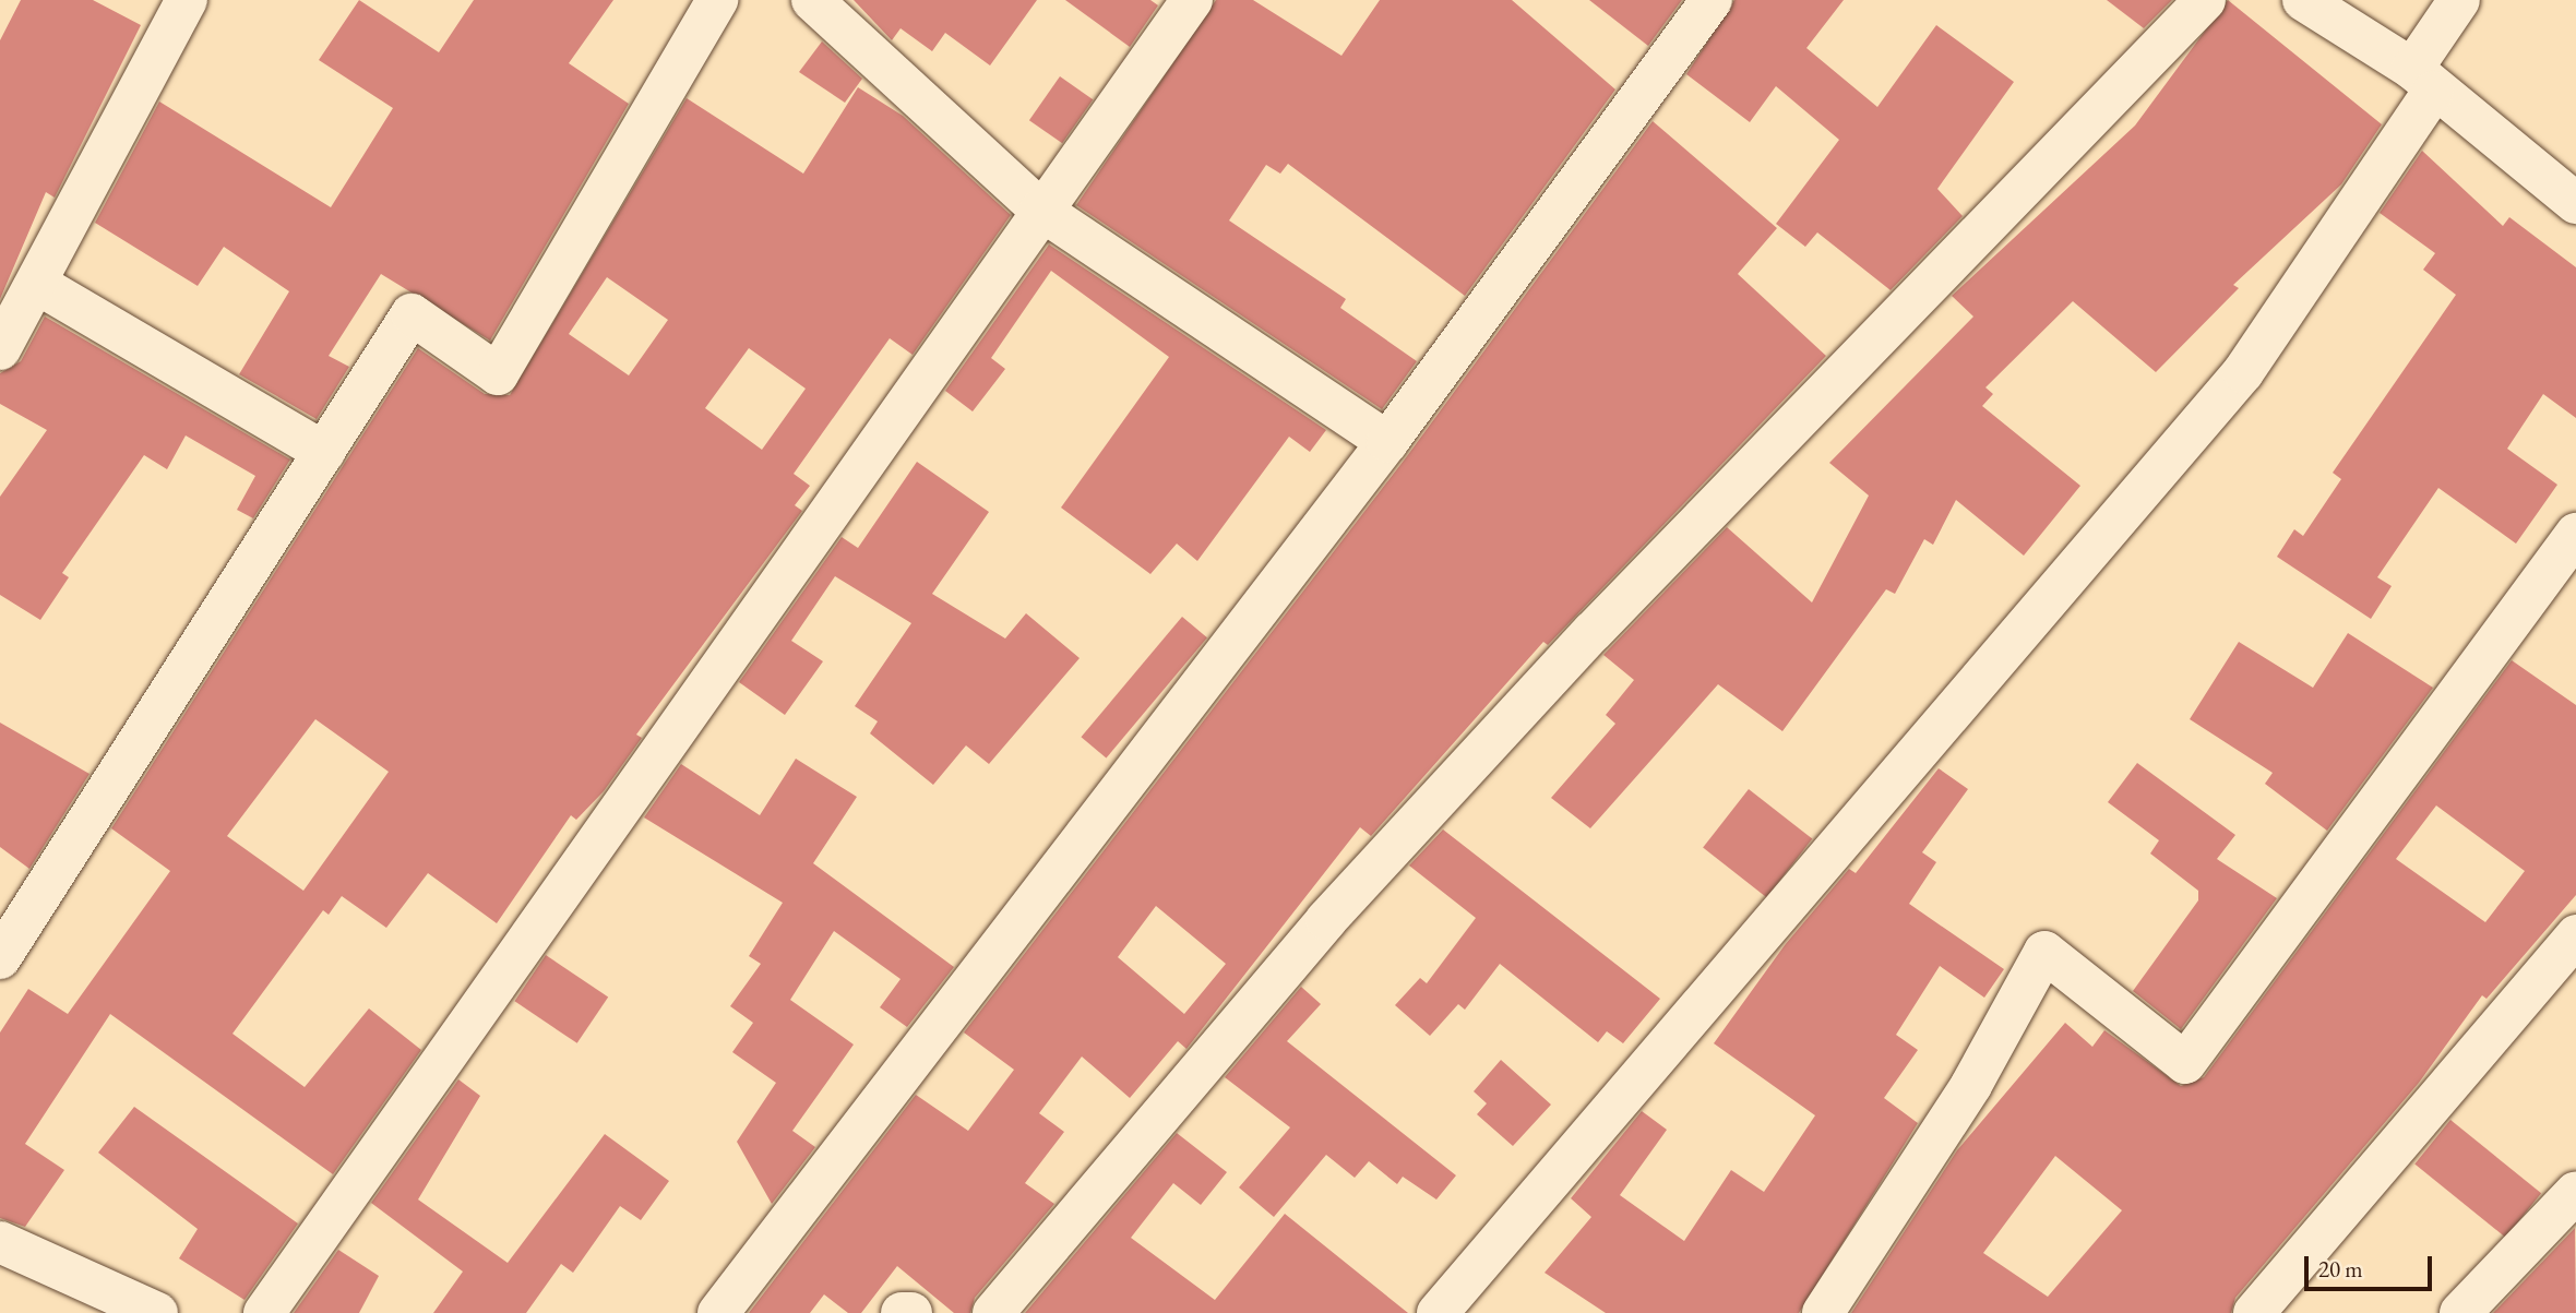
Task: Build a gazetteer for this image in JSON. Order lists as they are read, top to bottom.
{
  "scale_bar": "20 m"
}
